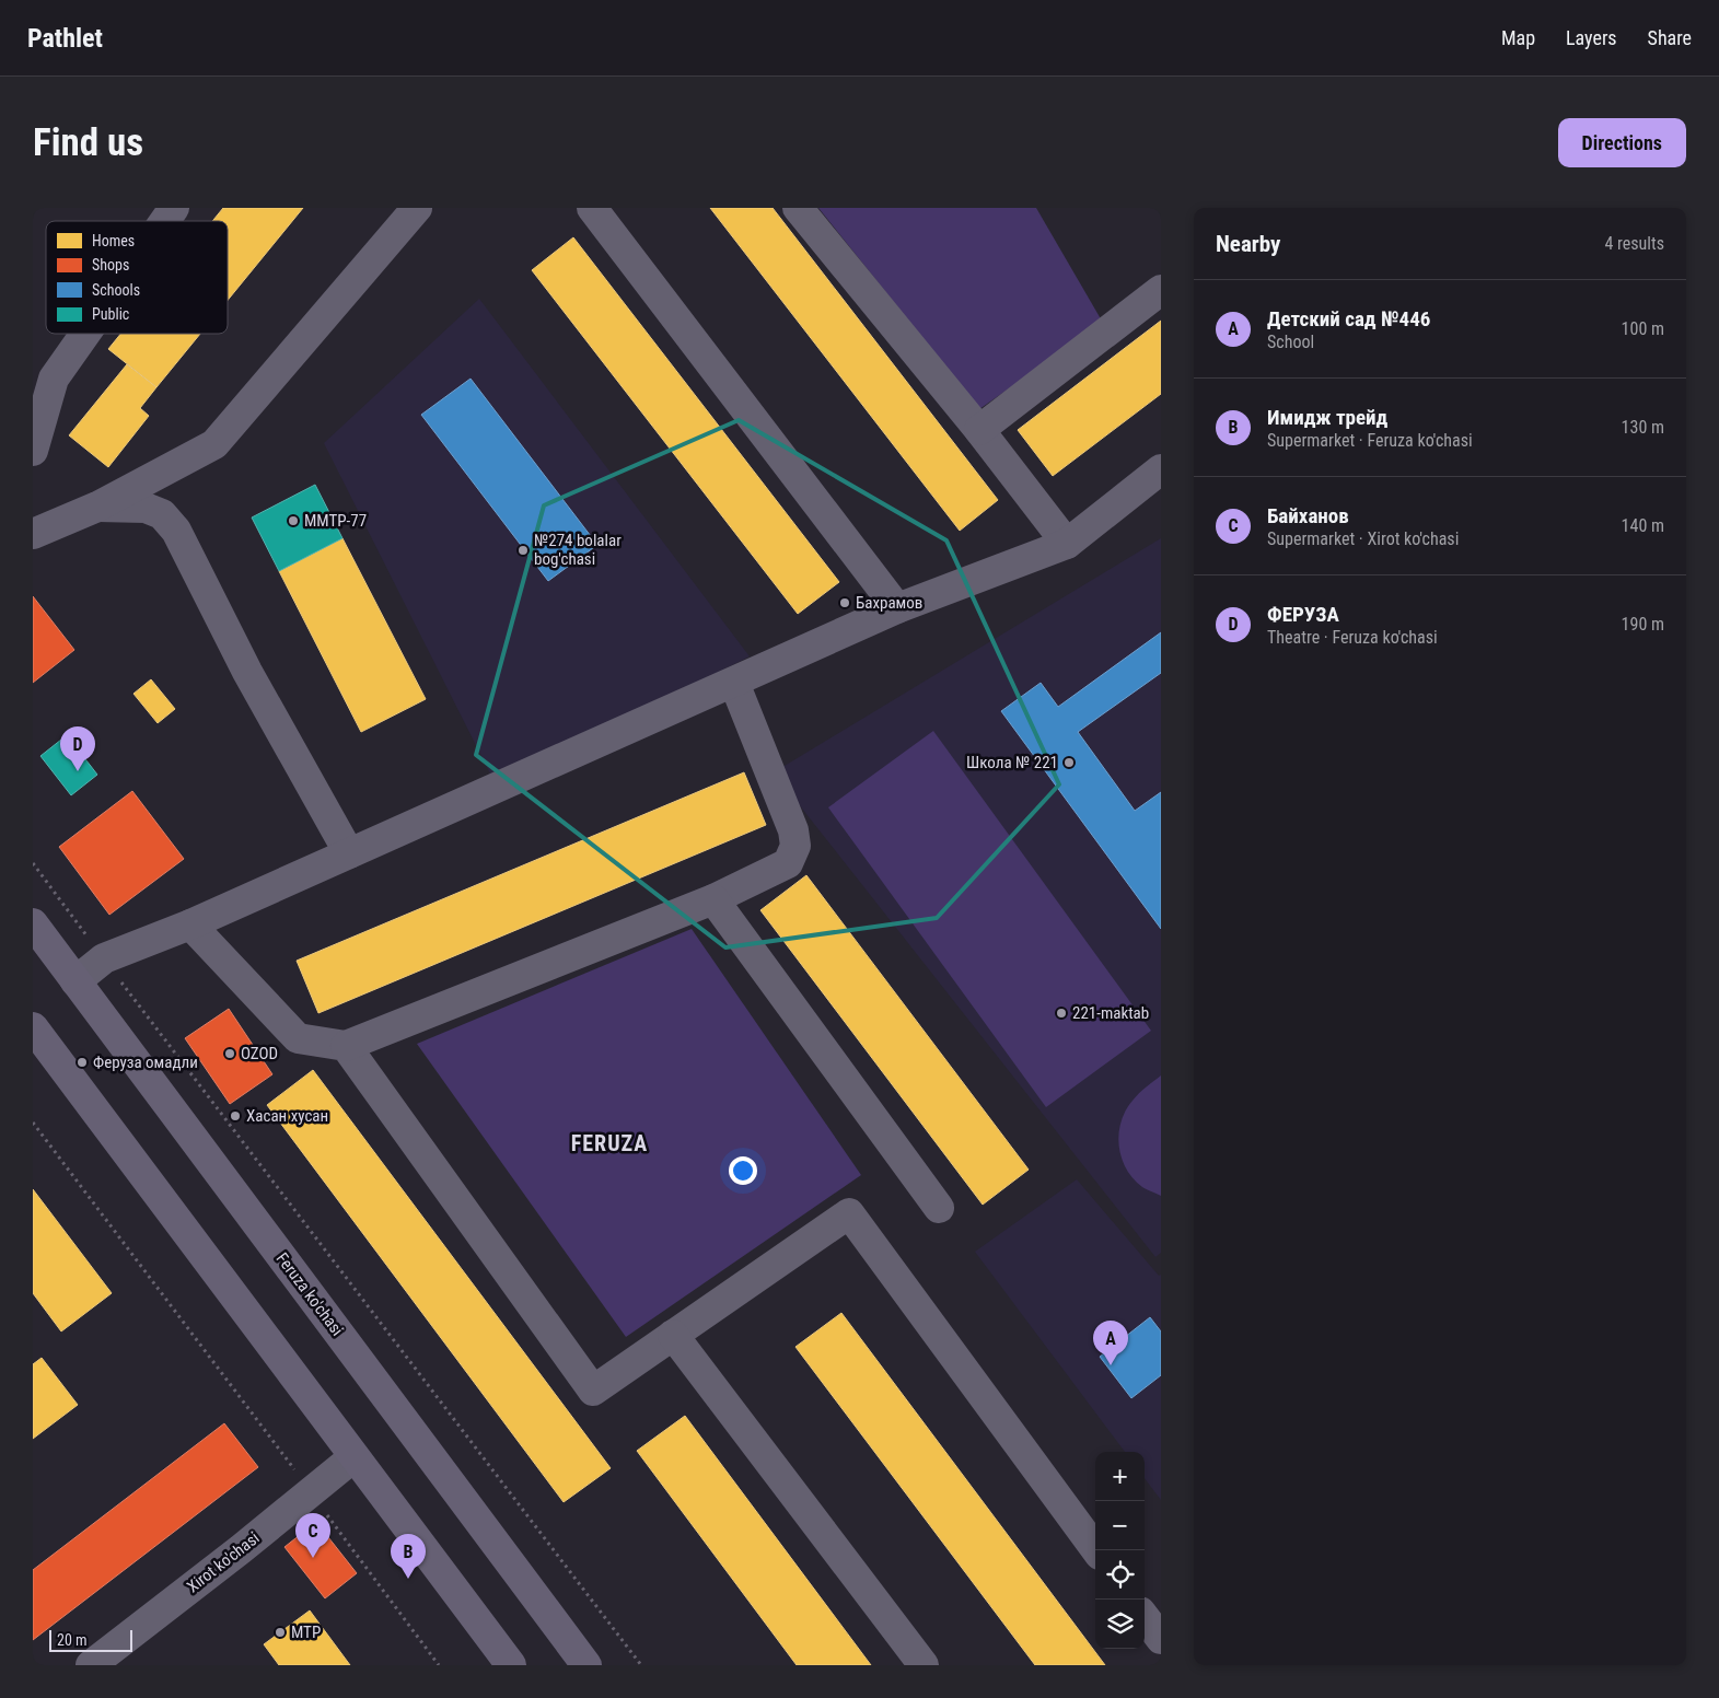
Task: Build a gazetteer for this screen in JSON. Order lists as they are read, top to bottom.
{
  "streets": {
    "main road": ["Feruza ko'chasi"],
    "street": ["Xirot ko'chasi"]
  },
  "districts": ["FERUZA"],
  "places": [
    "MMTP-77",
    "№274 bolalar bog'chasi",
    "Бахрамов",
    "Школа № 221",
    "221-maktab",
    "OZOD",
    "Феруза омадли",
    "Хасан хусан",
    "MTP"
  ],
  "legend": [
    "Homes",
    "Shops",
    "Schools",
    "Public"
  ],
  "scale_bar": "20 m",
  "page": {
    "header": "Pathlet",
    "nav": ["Map", "Layers", "Share"],
    "buttons": "Directions",
    "title": "Find us",
    "heading": ["Nearby", "4 results"],
    "list": [
      {
        "mark": "A",
        "name": "Детский сад №446",
        "note": "School",
        "value": "100 m"
      },
      {
        "mark": "B",
        "name": "Имидж трейд",
        "note": "Supermarket · Feruza ko'chasi",
        "value": "130 m"
      },
      {
        "mark": "C",
        "name": "Байханов",
        "note": "Supermarket · Xirot ko'chasi",
        "value": "140 m"
      },
      {
        "mark": "D",
        "name": "ФЕРУЗА",
        "note": "Theatre · Feruza ko'chasi",
        "value": "190 m"
      }
    ],
    "pins": [
      "D",
      "A",
      "C",
      "B"
    ],
    "map_buttons": ["+", "−"],
    "scale": "20 m"
  }
}
